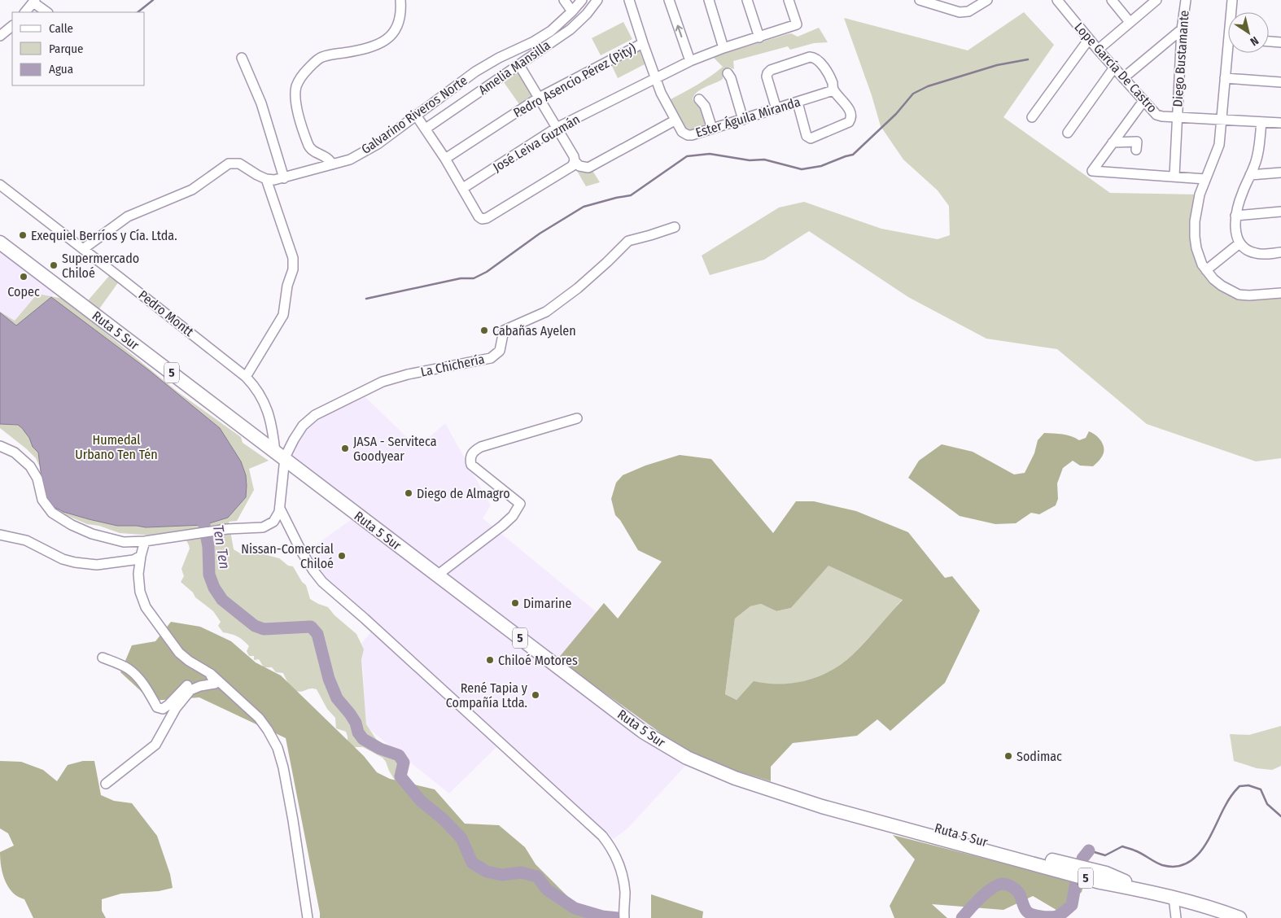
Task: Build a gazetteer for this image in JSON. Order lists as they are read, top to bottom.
{
  "streets": {
    "highway": ["Ruta 5 Sur", "5"],
    "street": [
      "Diego Bustamante",
      "Amelia Mansilla",
      "Lope García De Castro",
      "Pedro Asencio Pérez (Pity)",
      "Galvarino Riveros Norte",
      "Ester Águila Miranda",
      "José Leiva Guzmán",
      "Pedro Montt",
      "La Chichería"
    ]
  },
  "crossings": [
    ["Diego Bustamante", "Lope García De Castro"],
    ["Pedro Asencio Pérez (Pity)", "Ester Águila Miranda"],
    ["Ester Águila Miranda", "José Leiva Guzmán"],
    ["Pedro Montt", "Ruta 5 Sur"],
    ["Pedro Montt", "La Chichería"],
    ["Ruta 5 Sur", "La Chichería"]
  ],
  "water": ["Ten Ten"],
  "parks": ["Humedal Urbano Ten Tén"],
  "places": [
    "Exequiel Berríos y Cía. Ltda.",
    "Supermercado Chiloé",
    "Copec",
    "Cabañas Ayelen",
    "JASA - Serviteca Goodyear",
    "Diego de Almagro",
    "Nissan-Comercial Chiloé",
    "Dimarine",
    "Chiloé Motores",
    "René Tapia y Compañía Ltda.",
    "Sodimac"
  ],
  "legend": ["Calle", "Parque", "Agua"],
  "north": "bottom right"
}
